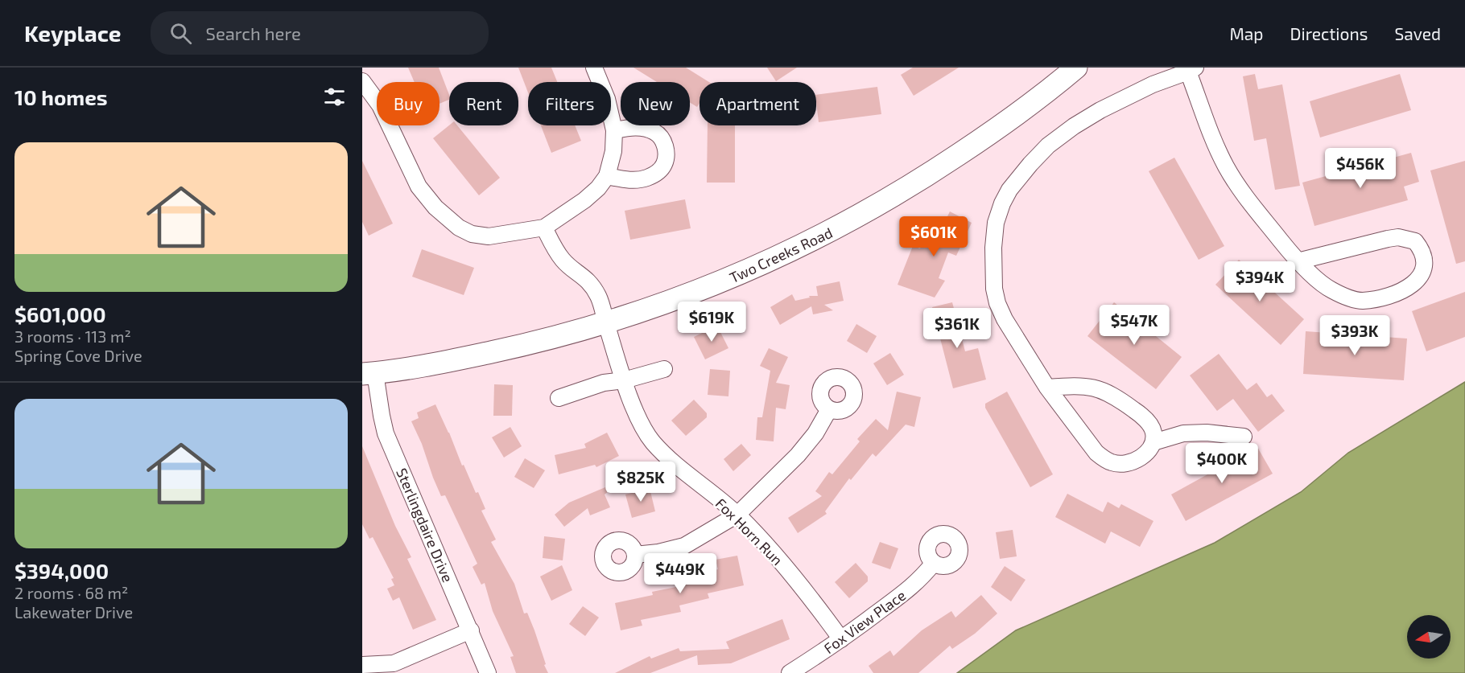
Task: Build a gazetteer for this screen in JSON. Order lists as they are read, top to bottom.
{
  "streets": {
    "street": [
      "Two Creeks Road",
      "Sterlingdaire Drive",
      "Fox Horn Run",
      "Fox View Place"
    ]
  },
  "crossings": [
    ["Two Creeks Road", "Sterlingdaire Drive"],
    ["Two Creeks Road", "Fox Horn Run"],
    ["Fox Horn Run", "Fox View Place"]
  ],
  "north": "left",
  "page": {
    "header": "Keyplace",
    "search": "Search here",
    "nav": ["Map", "Directions", "Saved"],
    "heading": "10 homes",
    "chip": [
      "Buy",
      "Rent",
      "Filters",
      "New",
      "Apartment"
    ],
    "list": [
      {
        "name": "$601,000",
        "note": "3 rooms · 113 m² · Spring Cove Drive"
      },
      {
        "name": "$394,000",
        "note": "2 rooms · 68 m² · Lakewater Drive"
      }
    ],
    "price": [
      "$456K",
      "$601K",
      "$394K",
      "$619K",
      "$547K",
      "$361K",
      "$393K",
      "$400K",
      "$825K",
      "$449K"
    ]
  }
}
